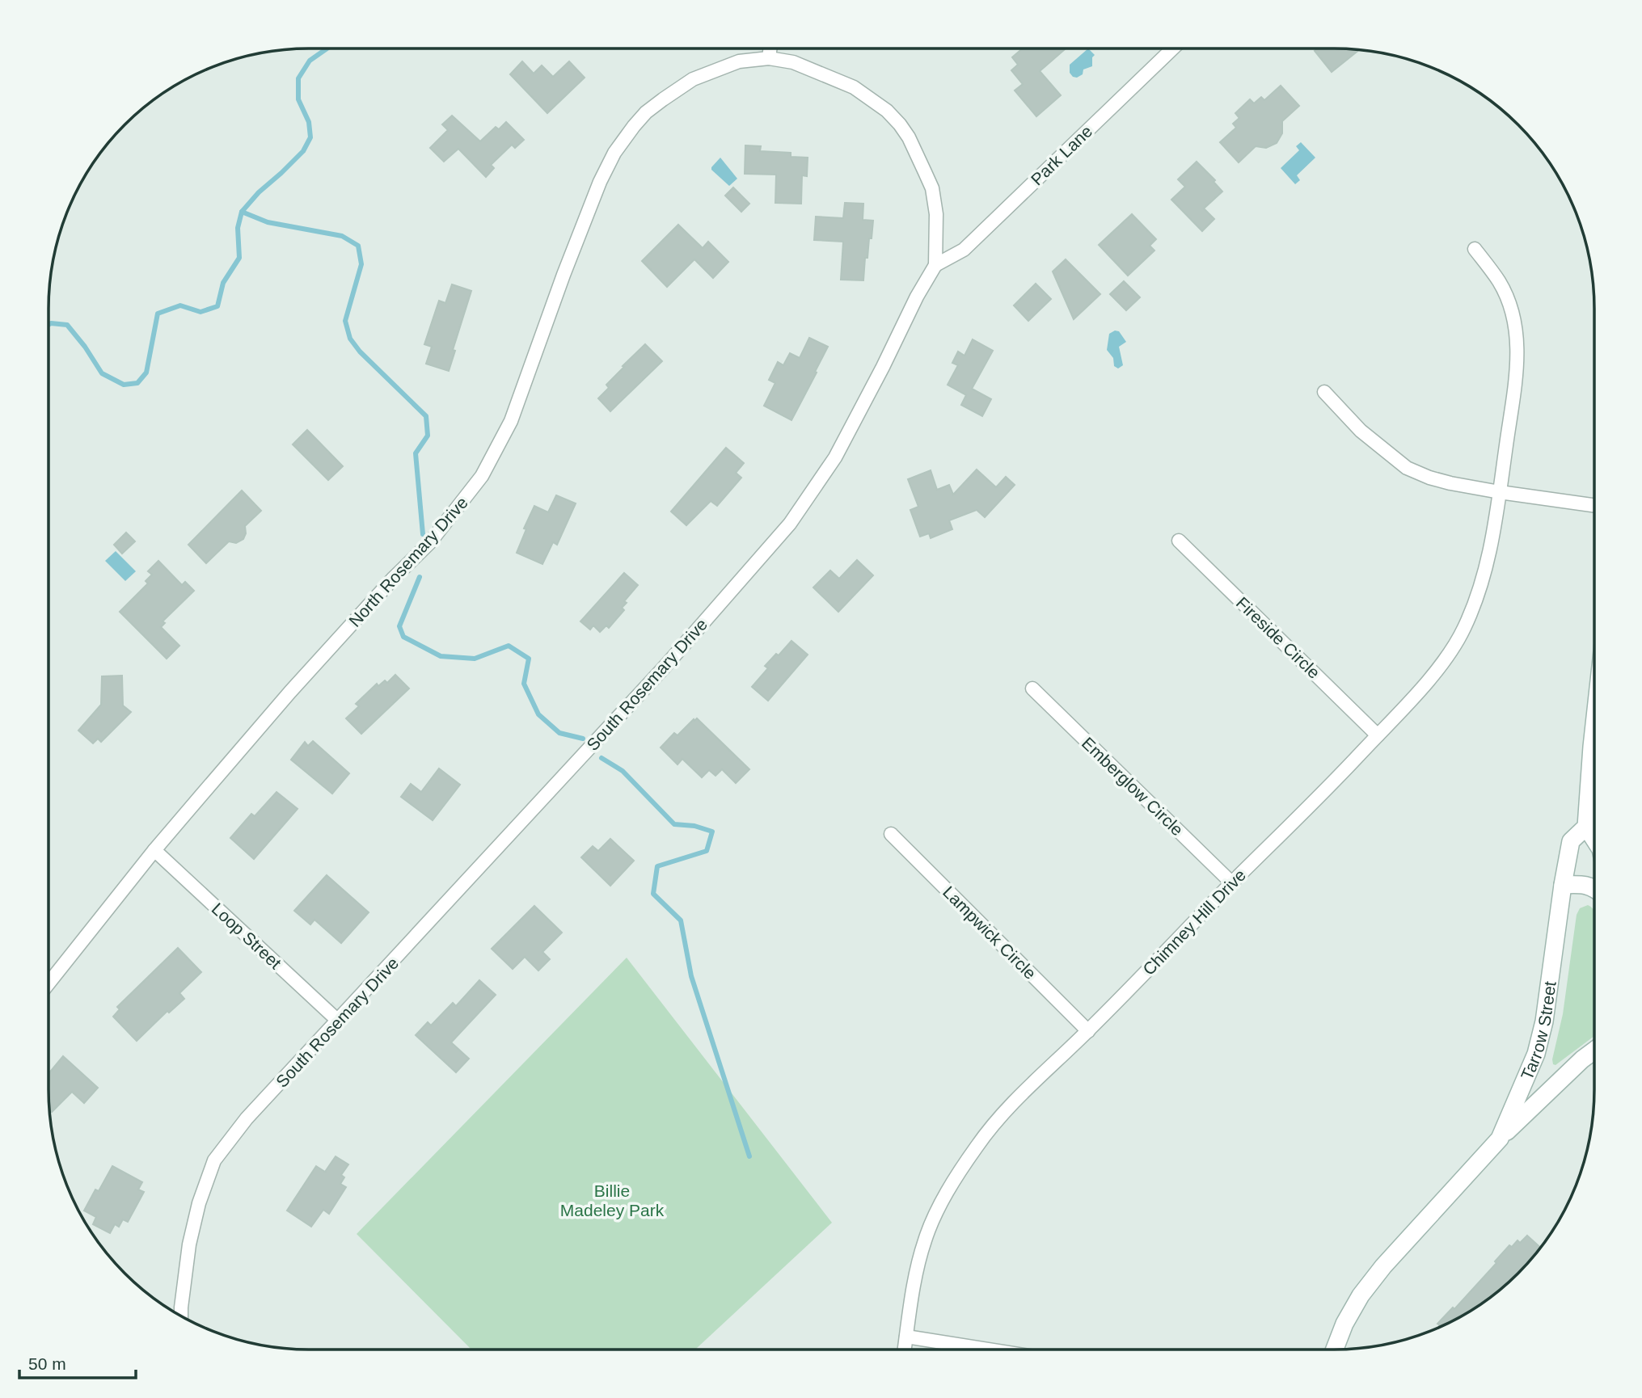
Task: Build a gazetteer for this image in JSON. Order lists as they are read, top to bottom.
{
  "streets": {
    "main road": ["Tarrow Street"],
    "street": [
      "Park Lane",
      "North Rosemary Drive",
      "Fireside Circle",
      "South Rosemary Drive",
      "Emberglow Circle",
      "Chimney Hill Drive",
      "Lampwick Circle",
      "Loop Street"
    ]
  },
  "crossings": [
    ["Park Lane", "South Rosemary Drive"],
    ["North Rosemary Drive", "South Rosemary Drive"],
    ["North Rosemary Drive", "Loop Street"],
    ["Fireside Circle", "Chimney Hill Drive"],
    ["South Rosemary Drive", "Loop Street"],
    ["Emberglow Circle", "Chimney Hill Drive"],
    ["Chimney Hill Drive", "Lampwick Circle"]
  ],
  "parks": ["Billie Madeley Park"],
  "scale_bar": "50 m"
}
